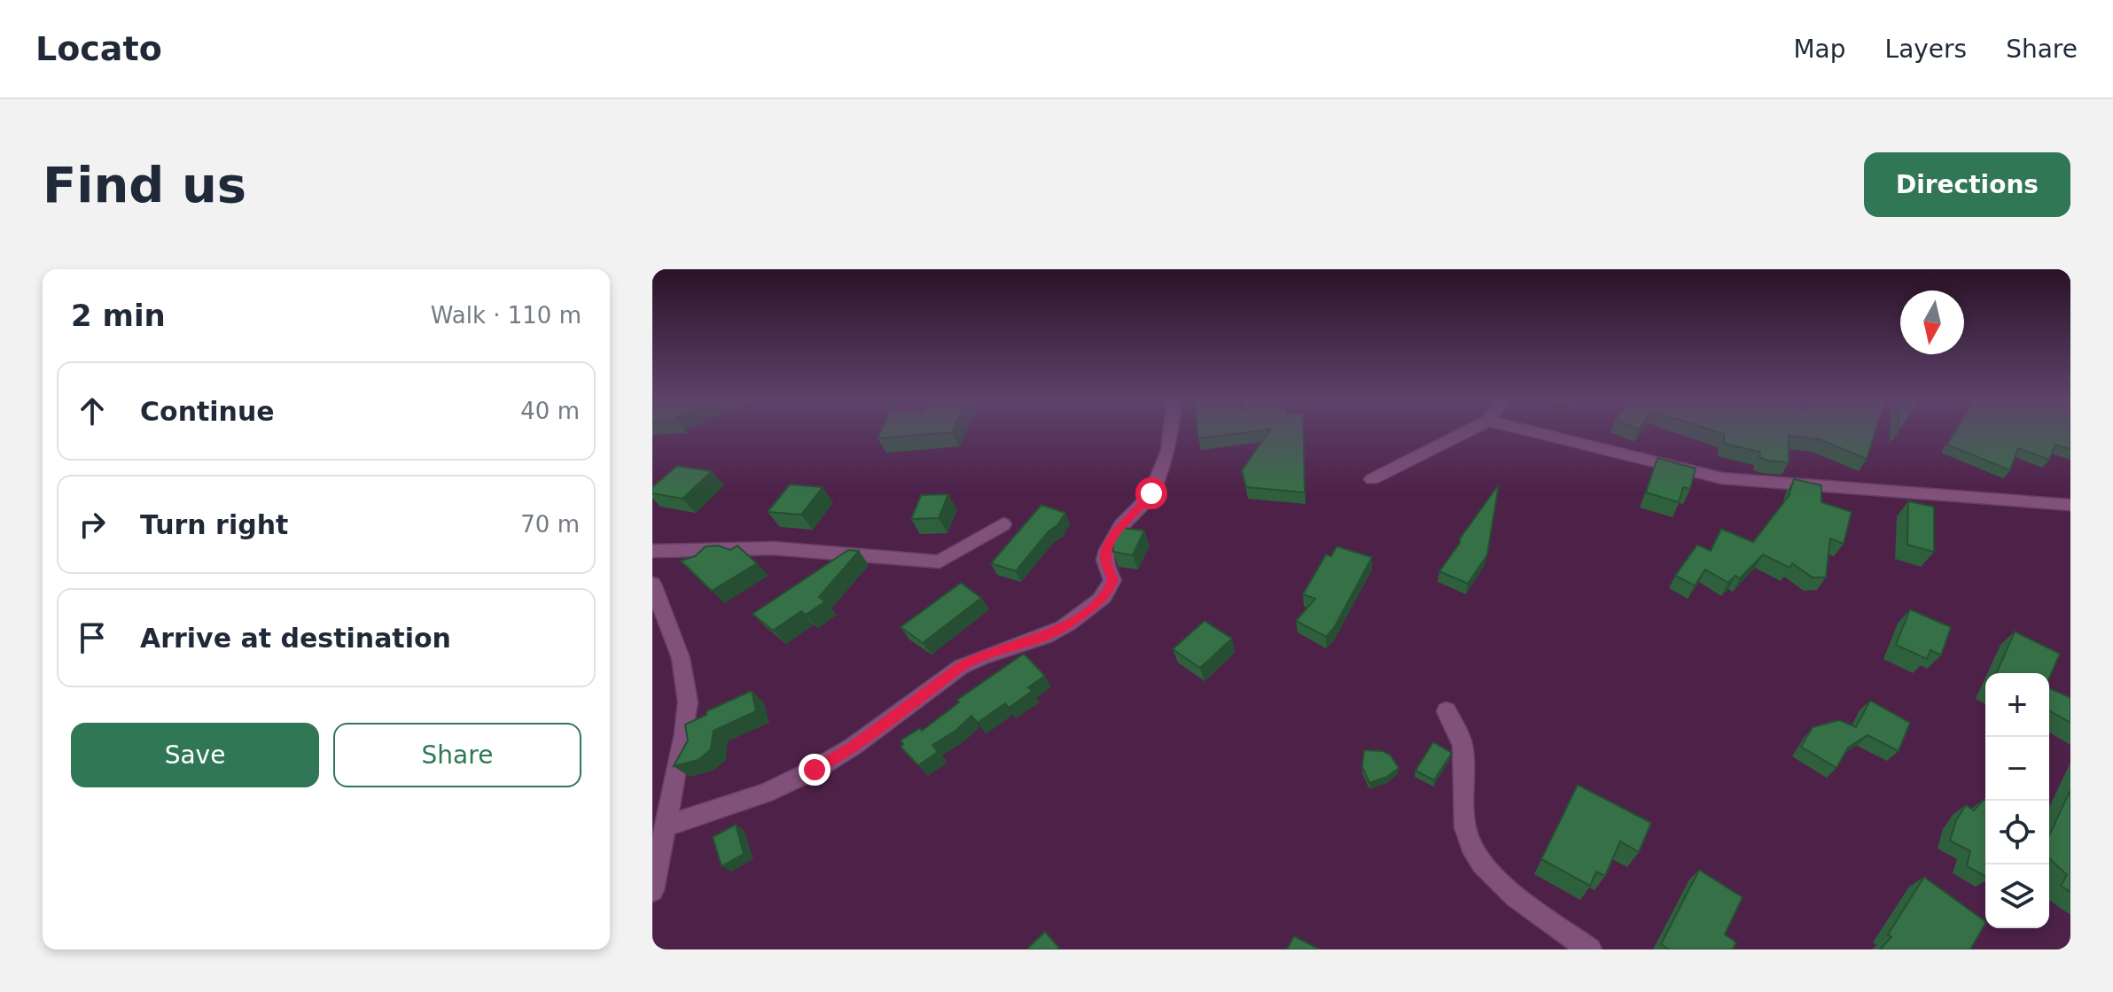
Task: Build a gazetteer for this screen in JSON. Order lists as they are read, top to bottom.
{
  "north": "bottom",
  "page": {
    "header": "Locato",
    "nav": ["Map", "Layers", "Share"],
    "buttons": [
      "Directions",
      ["Save", "Share"]
    ],
    "title": "Find us",
    "heading": ["2 min", "Walk · 110 m"],
    "list": [
      ["Continue", "40 m"],
      ["Turn right", "70 m"],
      "Arrive at destination"
    ],
    "map_buttons": ["+", "−"]
  }
}
